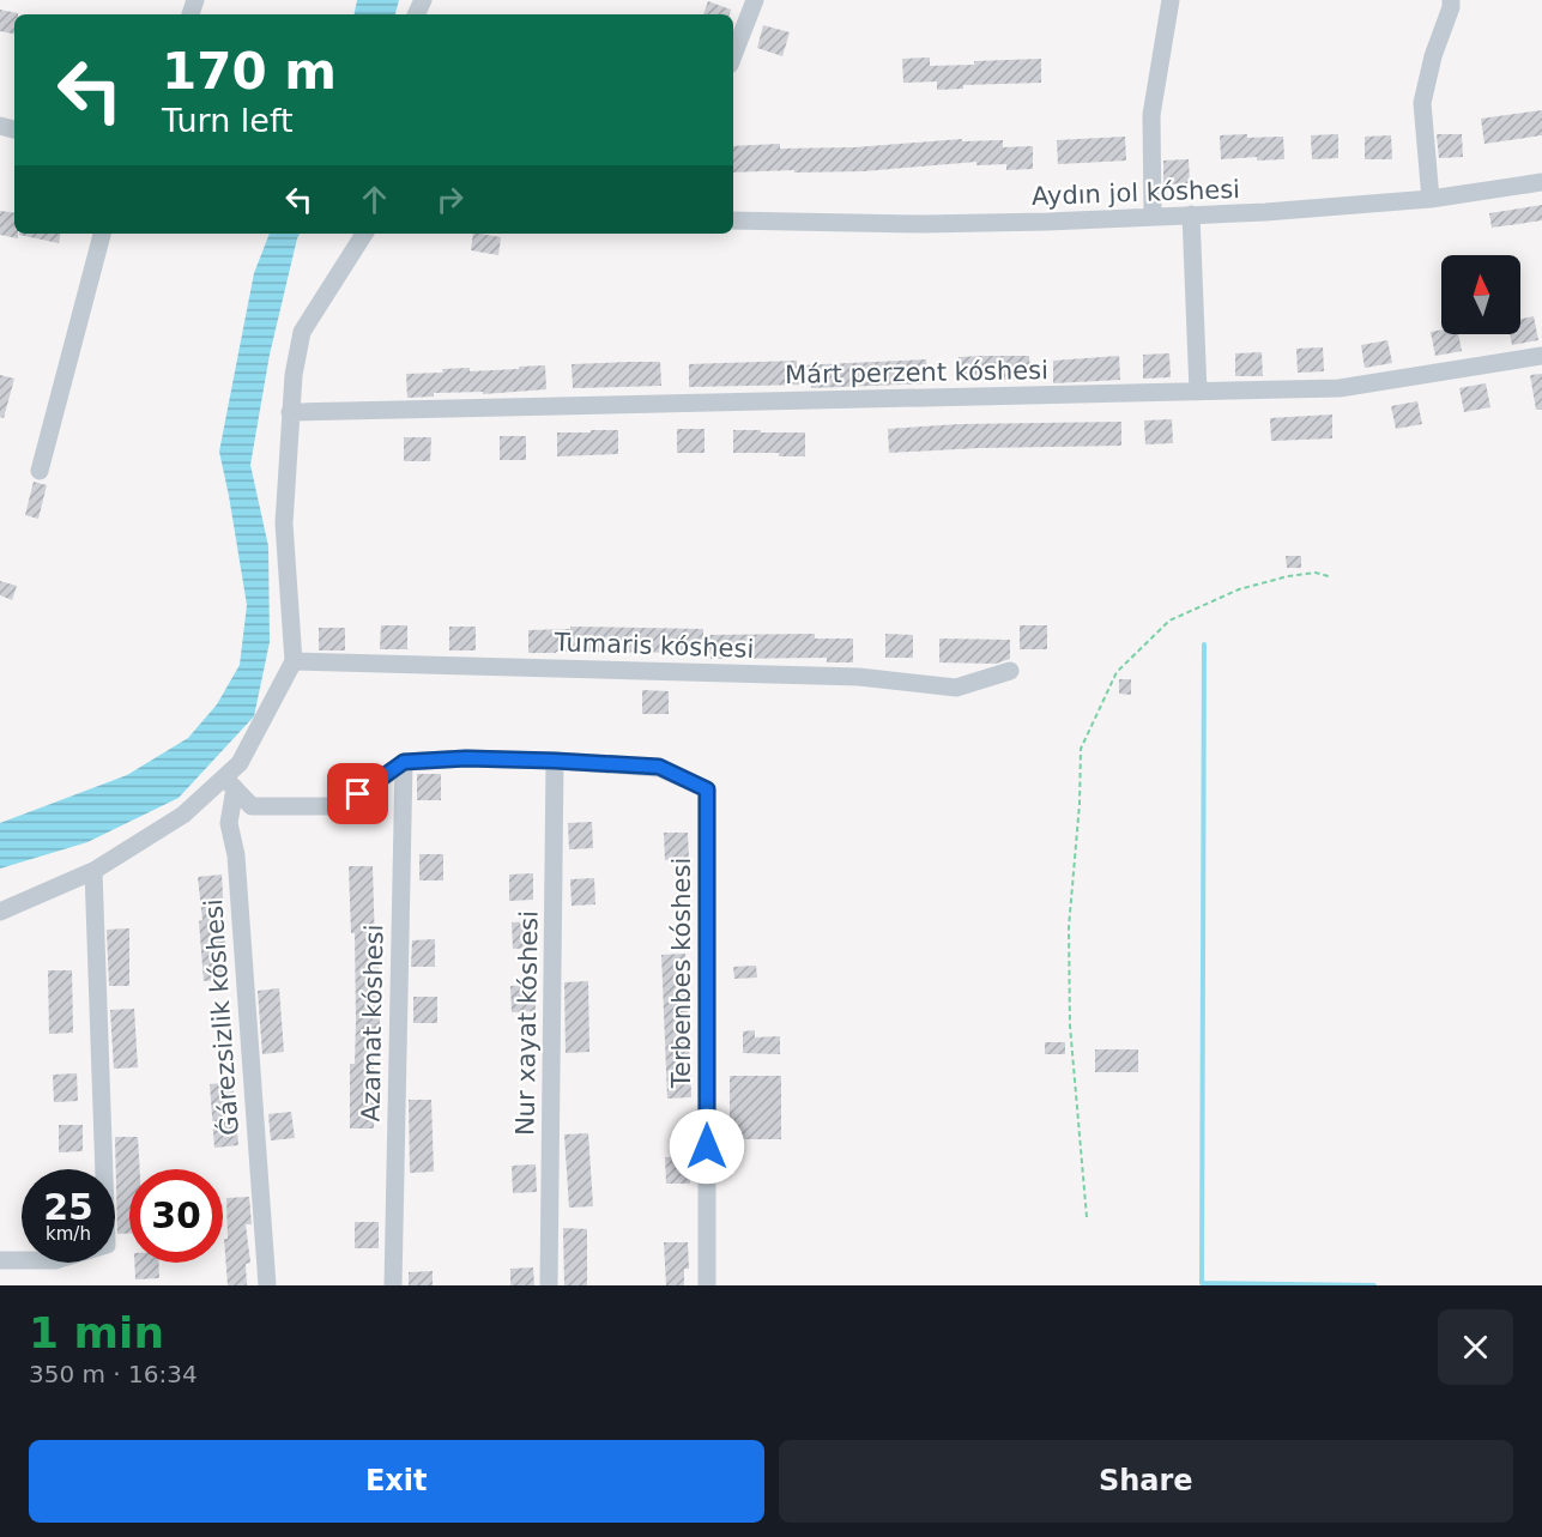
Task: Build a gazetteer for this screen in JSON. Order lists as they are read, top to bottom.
{
  "streets": {
    "street": [
      "Aydın jol kóshesi",
      "Márt perzent kóshesi",
      "Tumaris kóshesi",
      "Terbenbes kóshesi",
      "Ǵárezsizlik kóshesi",
      "Azamat kóshesi",
      "Nur xayat kóshesi"
    ]
  },
  "crossings": [
    ["Terbenbes kóshesi", "Nur xayat kóshesi"]
  ],
  "north": "top",
  "page": {
    "turn": ["170 m", "Turn left"],
    "speed": "25 km/h",
    "limit": "30",
    "heading": ["1 min", "350 m · 16:34"],
    "buttons": ["Exit", "Share"]
  }
}
